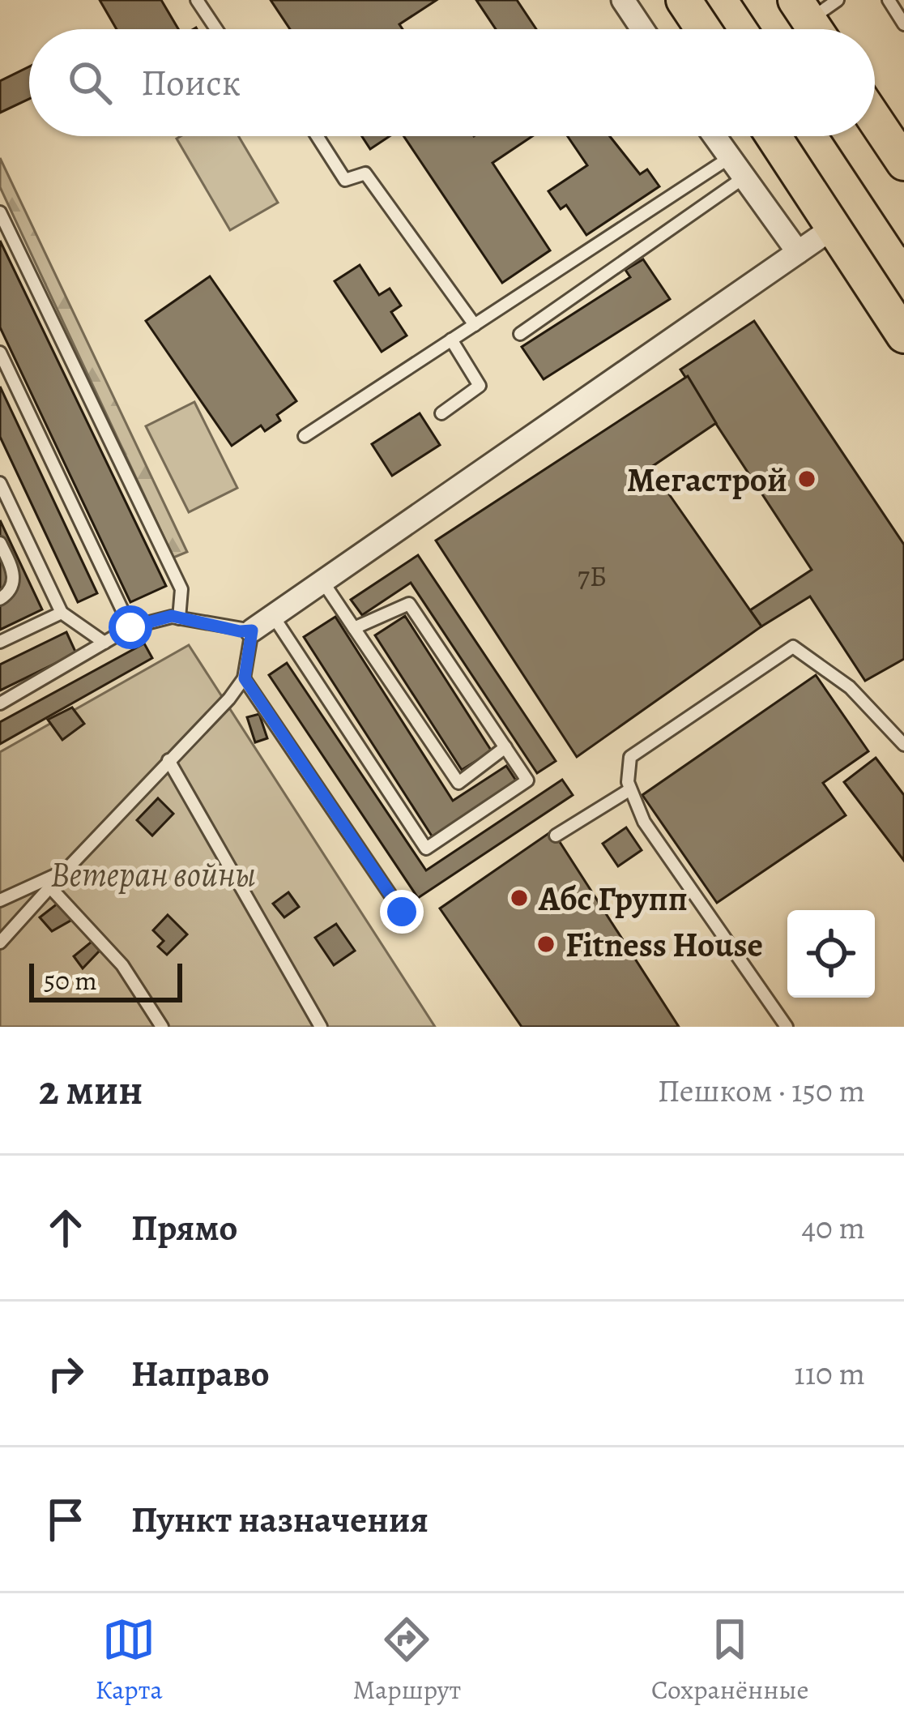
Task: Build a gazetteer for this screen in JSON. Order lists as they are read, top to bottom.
{
  "parks": ["Ветеран войны"],
  "places": ["Мегастрой", "Абс Групп", "Fitness House"],
  "house_numbers": ["7Б"],
  "scale_bar": "50 m",
  "page": {
    "search": "Поиск",
    "scale": "50 m",
    "heading": ["2 мин", "Пешком · 150 m"],
    "list": [
      ["Прямо", "40 m"],
      ["Направо", "110 m"],
      "Пункт назначения"
    ],
    "nav": ["Карта", "Маршрут", "Сохранённые"]
  }
}
